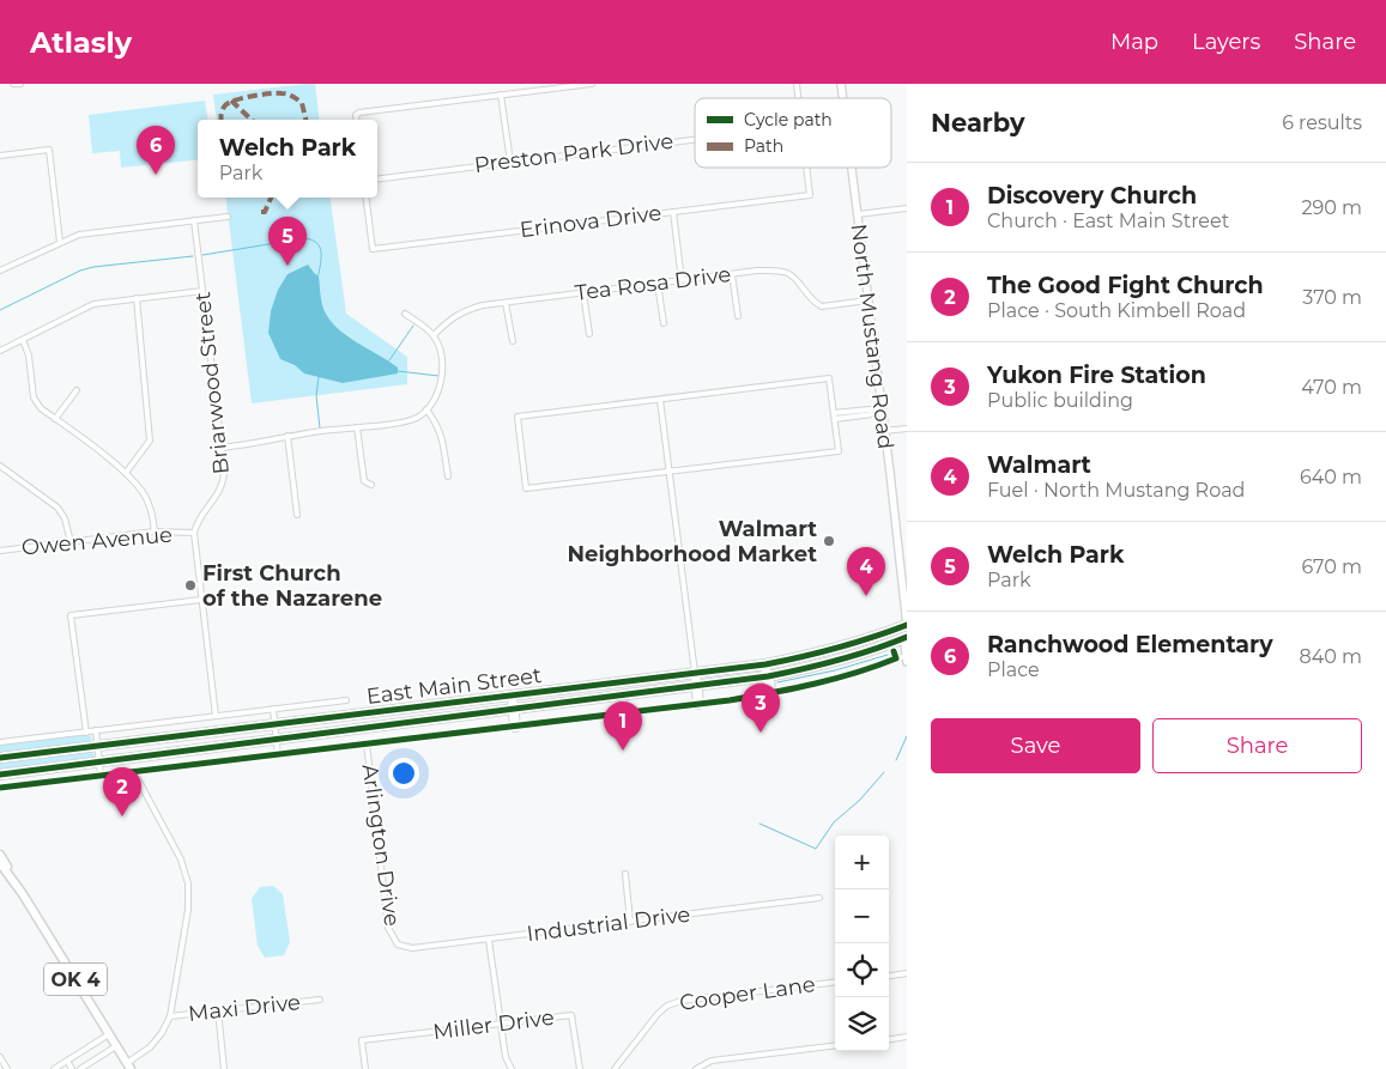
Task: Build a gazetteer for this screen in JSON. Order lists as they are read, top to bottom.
{
  "streets": {
    "highway": ["East Main Street"],
    "main road": ["OK 4"],
    "street": [
      "Preston Park Drive",
      "Erinova Drive",
      "Tea Rosa Drive",
      "North Mustang Road",
      "Briarwood Street",
      "Owen Avenue",
      "Arlington Drive",
      "Industrial Drive",
      "Cooper Lane",
      "Maxi Drive",
      "Miller Drive"
    ]
  },
  "crossings": [
    ["Tea Rosa Drive", "North Mustang Road"],
    ["North Mustang Road", "East Main Street"],
    ["Briarwood Street", "Owen Avenue"],
    ["Arlington Drive", "Industrial Drive"]
  ],
  "places": ["Walmart Neighborhood Market", "First Church of the Nazarene"],
  "legend": ["Cycle path", "Path"],
  "page": {
    "header": "Atlasly",
    "nav": ["Map", "Layers", "Share"],
    "heading": ["Nearby", "6 results"],
    "popup": ["Welch Park", "Park"],
    "pins": [
      "6",
      "5",
      "4",
      "3",
      "1",
      "2"
    ],
    "list": [
      {
        "mark": "1",
        "name": "Discovery Church",
        "note": "Church · East Main Street",
        "value": "290 m"
      },
      {
        "mark": "2",
        "name": "The Good Fight Church",
        "note": "Place · South Kimbell Road",
        "value": "370 m"
      },
      {
        "mark": "3",
        "name": "Yukon Fire Station",
        "note": "Public building",
        "value": "470 m"
      },
      {
        "mark": "4",
        "name": "Walmart",
        "note": "Fuel · North Mustang Road",
        "value": "640 m"
      },
      {
        "mark": "5",
        "name": "Welch Park",
        "note": "Park",
        "value": "670 m"
      },
      {
        "mark": "6",
        "name": "Ranchwood Elementary",
        "note": "Place",
        "value": "840 m"
      }
    ],
    "buttons": ["Save", "Share"],
    "map_buttons": ["+", "−"]
  }
}
